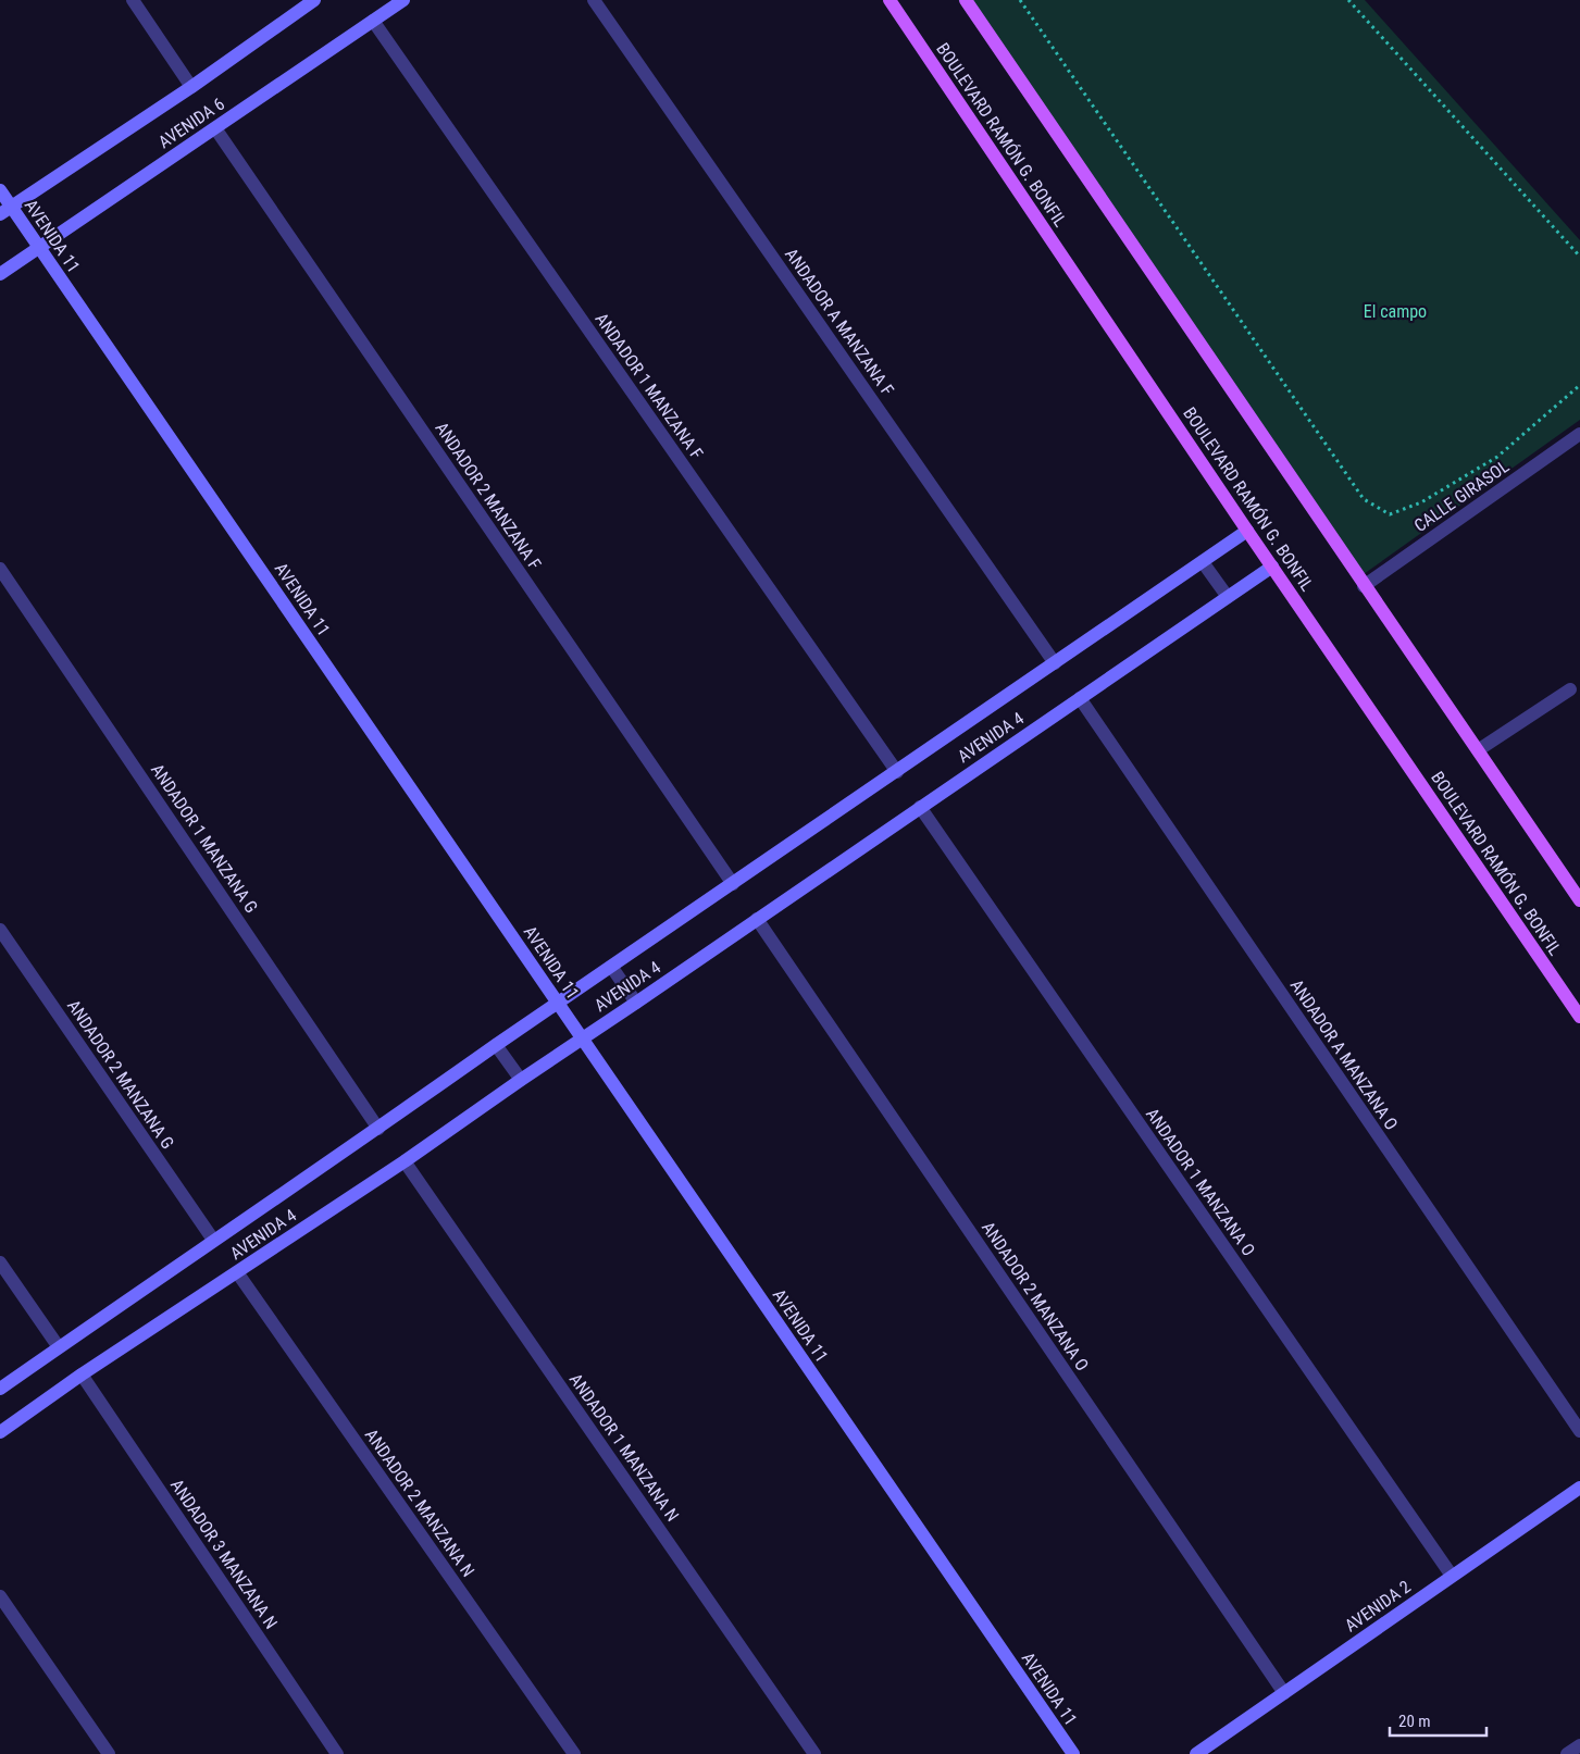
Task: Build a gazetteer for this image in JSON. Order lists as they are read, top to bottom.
{
  "streets": {
    "main road": ["BOULEVARD RAMÓN G. BONFIL"],
    "street": [
      "AVENIDA 6",
      "AVENIDA 11",
      "ANDADOR A MANZANA F",
      "ANDADOR 1 MANZANA F",
      "ANDADOR 2 MANZANA F",
      "CALLE GIRASOL",
      "AVENIDA 4",
      "ANDADOR 1 MANZANA G",
      "ANDADOR A MANZANA O",
      "ANDADOR 2 MANZANA G",
      "ANDADOR 1 MANZANA O",
      "ANDADOR 2 MANZANA O",
      "ANDADOR 1 MANZANA N",
      "ANDADOR 2 MANZANA N",
      "ANDADOR 3 MANZANA N",
      "AVENIDA 2"
    ]
  },
  "crossings": [
    ["AVENIDA 6", "AVENIDA 11"],
    ["AVENIDA 6", "ANDADOR 1 MANZANA F"],
    ["AVENIDA 6", "ANDADOR 2 MANZANA F"],
    ["BOULEVARD RAMÓN G. BONFIL", "AVENIDA 4"],
    ["AVENIDA 11", "AVENIDA 4"],
    ["ANDADOR A MANZANA F", "AVENIDA 4"],
    ["ANDADOR 1 MANZANA F", "AVENIDA 4"],
    ["ANDADOR 2 MANZANA F", "AVENIDA 4"],
    ["AVENIDA 4", "ANDADOR 1 MANZANA G"],
    ["AVENIDA 4", "ANDADOR A MANZANA O"],
    ["AVENIDA 4", "ANDADOR 2 MANZANA G"],
    ["AVENIDA 4", "ANDADOR 1 MANZANA O"],
    ["AVENIDA 4", "ANDADOR 2 MANZANA O"],
    ["AVENIDA 4", "ANDADOR 1 MANZANA N"],
    ["AVENIDA 4", "ANDADOR 2 MANZANA N"],
    ["AVENIDA 4", "ANDADOR 3 MANZANA N"],
    ["ANDADOR 1 MANZANA O", "AVENIDA 2"],
    ["ANDADOR 2 MANZANA O", "AVENIDA 2"]
  ],
  "parks": ["El campo"],
  "scale_bar": "20 m"
}
